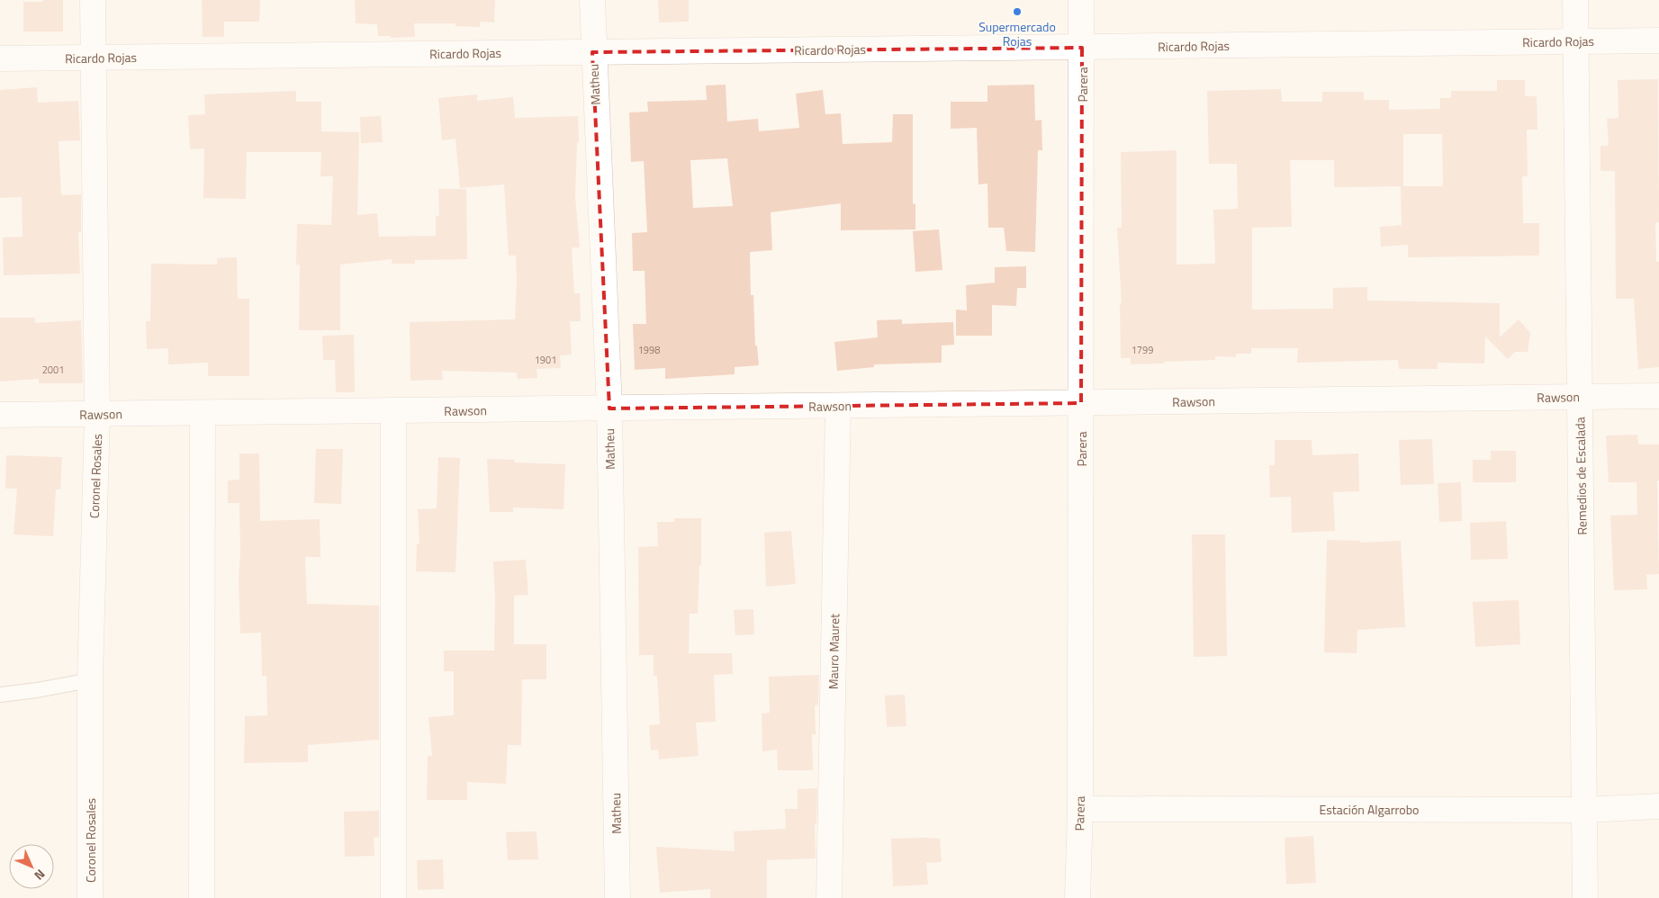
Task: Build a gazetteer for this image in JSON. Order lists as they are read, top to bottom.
{
  "streets": {
    "street": [
      "Ricardo Rojas",
      "Matheu",
      "Parera",
      "Rawson",
      "Coronel Rosales",
      "Remedios de Escalada",
      "Mauro Mauret",
      "Estación Algarrobo"
    ]
  },
  "crossings": [
    ["Ricardo Rojas", "Matheu"],
    ["Ricardo Rojas", "Parera"],
    ["Ricardo Rojas", "Coronel Rosales"],
    ["Ricardo Rojas", "Remedios de Escalada"],
    ["Matheu", "Rawson"],
    ["Parera", "Rawson"],
    ["Parera", "Estación Algarrobo"],
    ["Rawson", "Coronel Rosales"],
    ["Rawson", "Remedios de Escalada"],
    ["Rawson", "Mauro Mauret"],
    ["Remedios de Escalada", "Estación Algarrobo"]
  ],
  "places": ["Supermercado Rojas"],
  "house_numbers": [
    "1998",
    "1799",
    "1901",
    "2001"
  ],
  "north": "bottom right"
}
